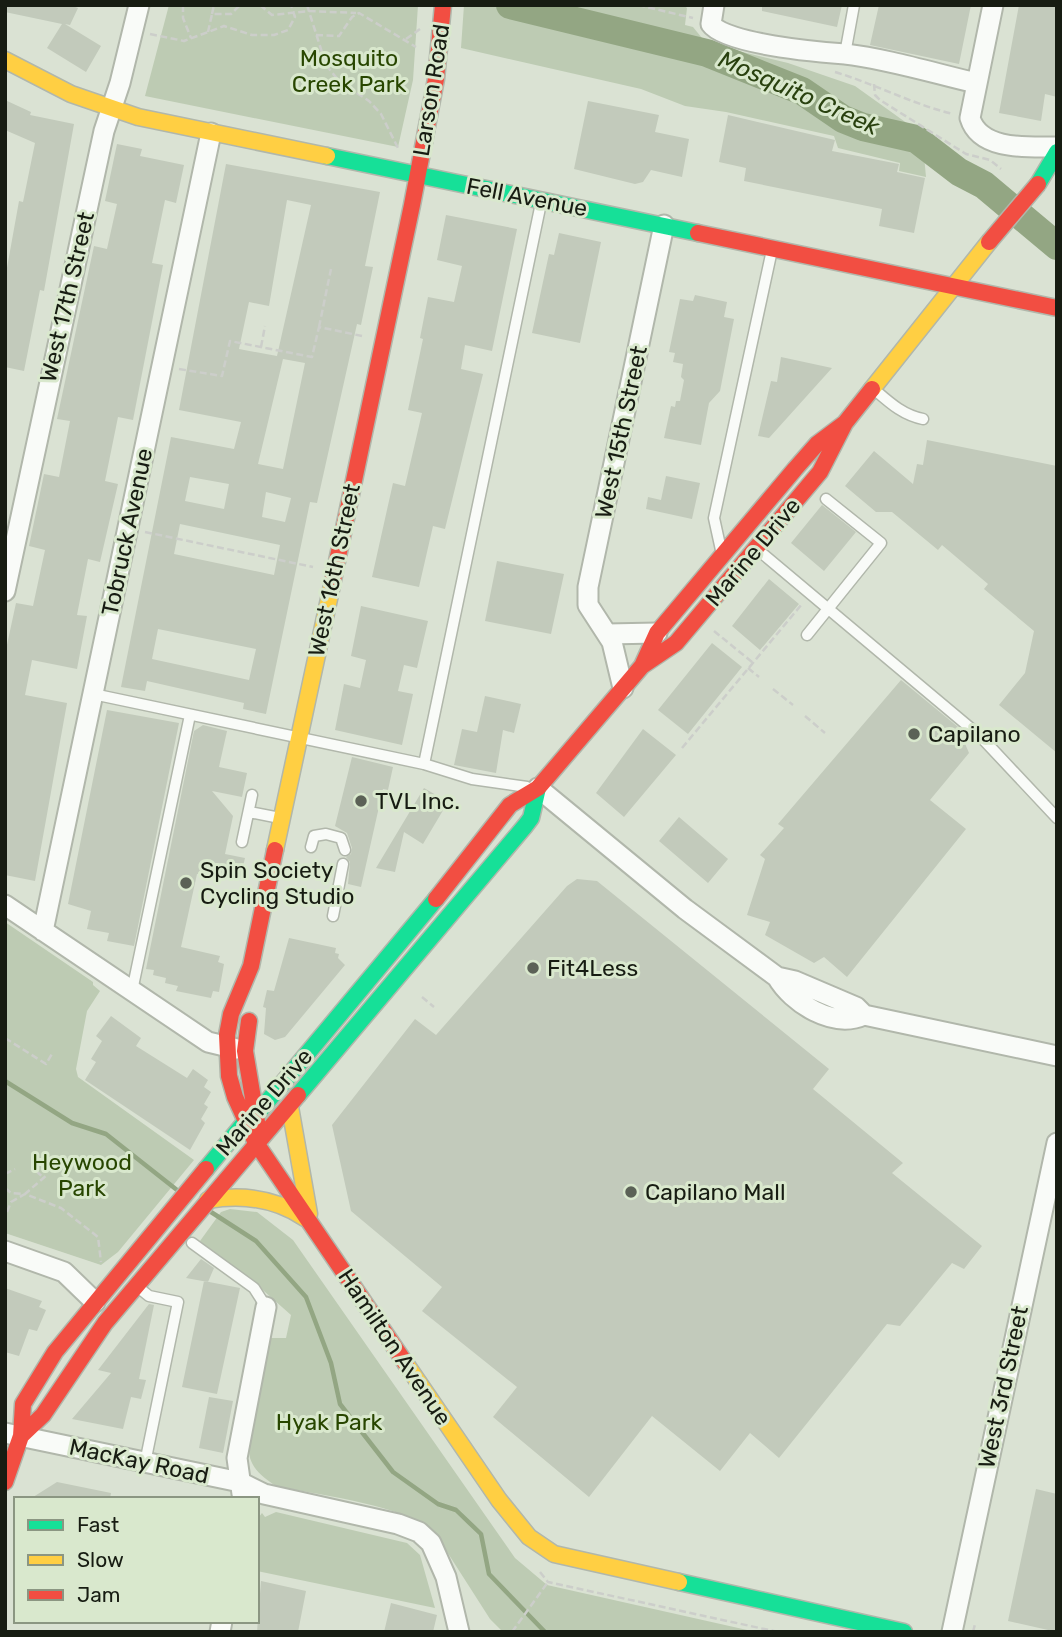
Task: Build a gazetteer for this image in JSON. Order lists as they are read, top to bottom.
{
  "streets": {
    "main road": [
      "Larson Road",
      "Fell Avenue",
      "Marine Drive",
      "West 16th Street",
      "Hamilton Avenue"
    ],
    "street": [
      "West 17th Street",
      "West 15th Street",
      "Tobruck Avenue",
      "West 3rd Street",
      "MacKay Road"
    ]
  },
  "crossings": [
    ["Larson Road", "Fell Avenue"],
    ["Larson Road", "West 16th Street"],
    ["Fell Avenue", "West 17th Street"],
    ["Fell Avenue", "West 15th Street"],
    ["Fell Avenue", "Tobruck Avenue"],
    ["Fell Avenue", "Marine Drive"],
    ["Fell Avenue", "West 16th Street"],
    ["West 15th Street", "Marine Drive"],
    ["Marine Drive", "West 16th Street"],
    ["Marine Drive", "Hamilton Avenue"],
    ["Marine Drive", "MacKay Road"],
    ["West 16th Street", "Hamilton Avenue"]
  ],
  "water": ["Mosquito Creek"],
  "parks": ["Mosquito Creek Park", "Heywood Park", "Hyak Park"],
  "places": [
    "Capilano",
    "TVL Inc.",
    "Spin Society Cycling Studio",
    "Fit4Less",
    "Capilano Mall"
  ],
  "legend": ["Fast", "Slow", "Jam"]
}
